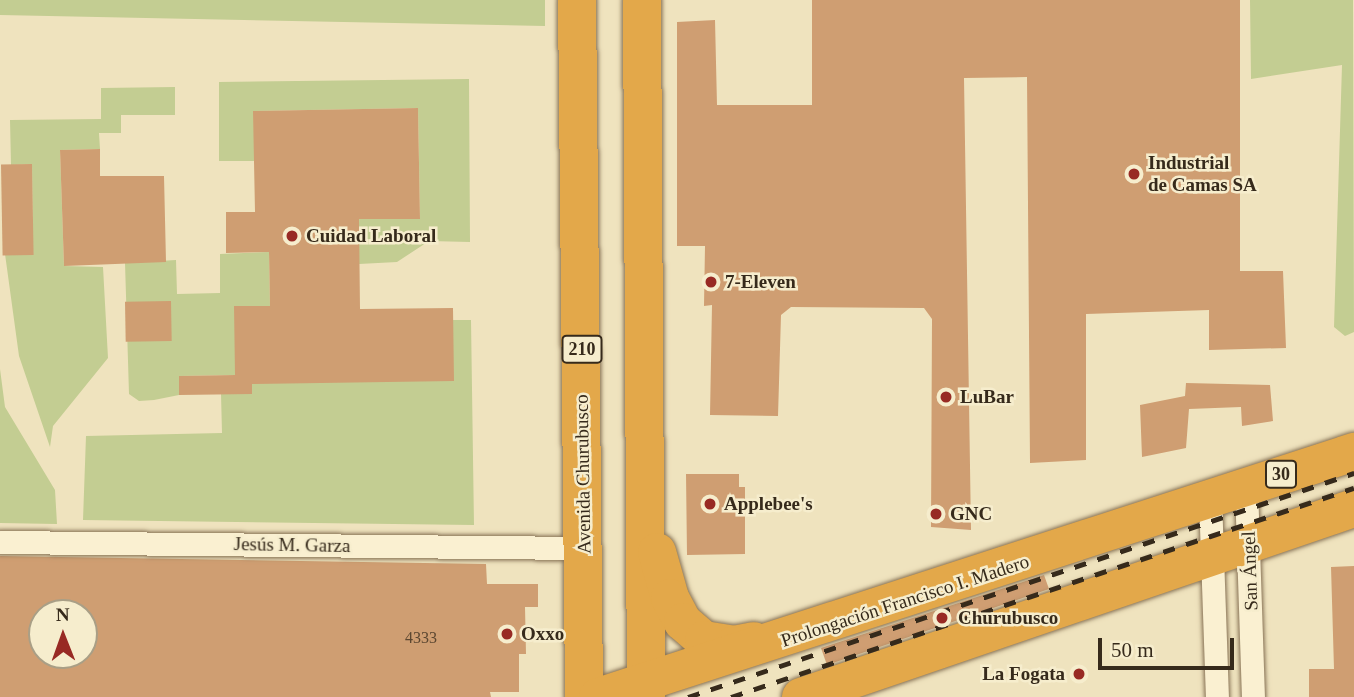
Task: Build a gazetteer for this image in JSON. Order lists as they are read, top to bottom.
{
  "streets": {
    "highway": [
      "210",
      "Avenida Churubusco",
      "30",
      "Prolongación Francisco I. Madero"
    ],
    "street": ["Jesús M. Garza", "San Ángel"]
  },
  "crossings": [
    ["Avenida Churubusco", "Jesús M. Garza"],
    ["30", "San Ángel"],
    ["30", "Prolongación Francisco I. Madero"],
    ["San Ángel", "Prolongación Francisco I. Madero"]
  ],
  "places": [
    "Industrial de Camas SA",
    "Cuidad Laboral",
    "7-Eleven",
    "LuBar",
    "Applebee's",
    "GNC",
    "Churubusco",
    "Oxxo",
    "La Fogata"
  ],
  "house_numbers": ["4333"],
  "scale_bar": "50 m",
  "north": "top"
}
